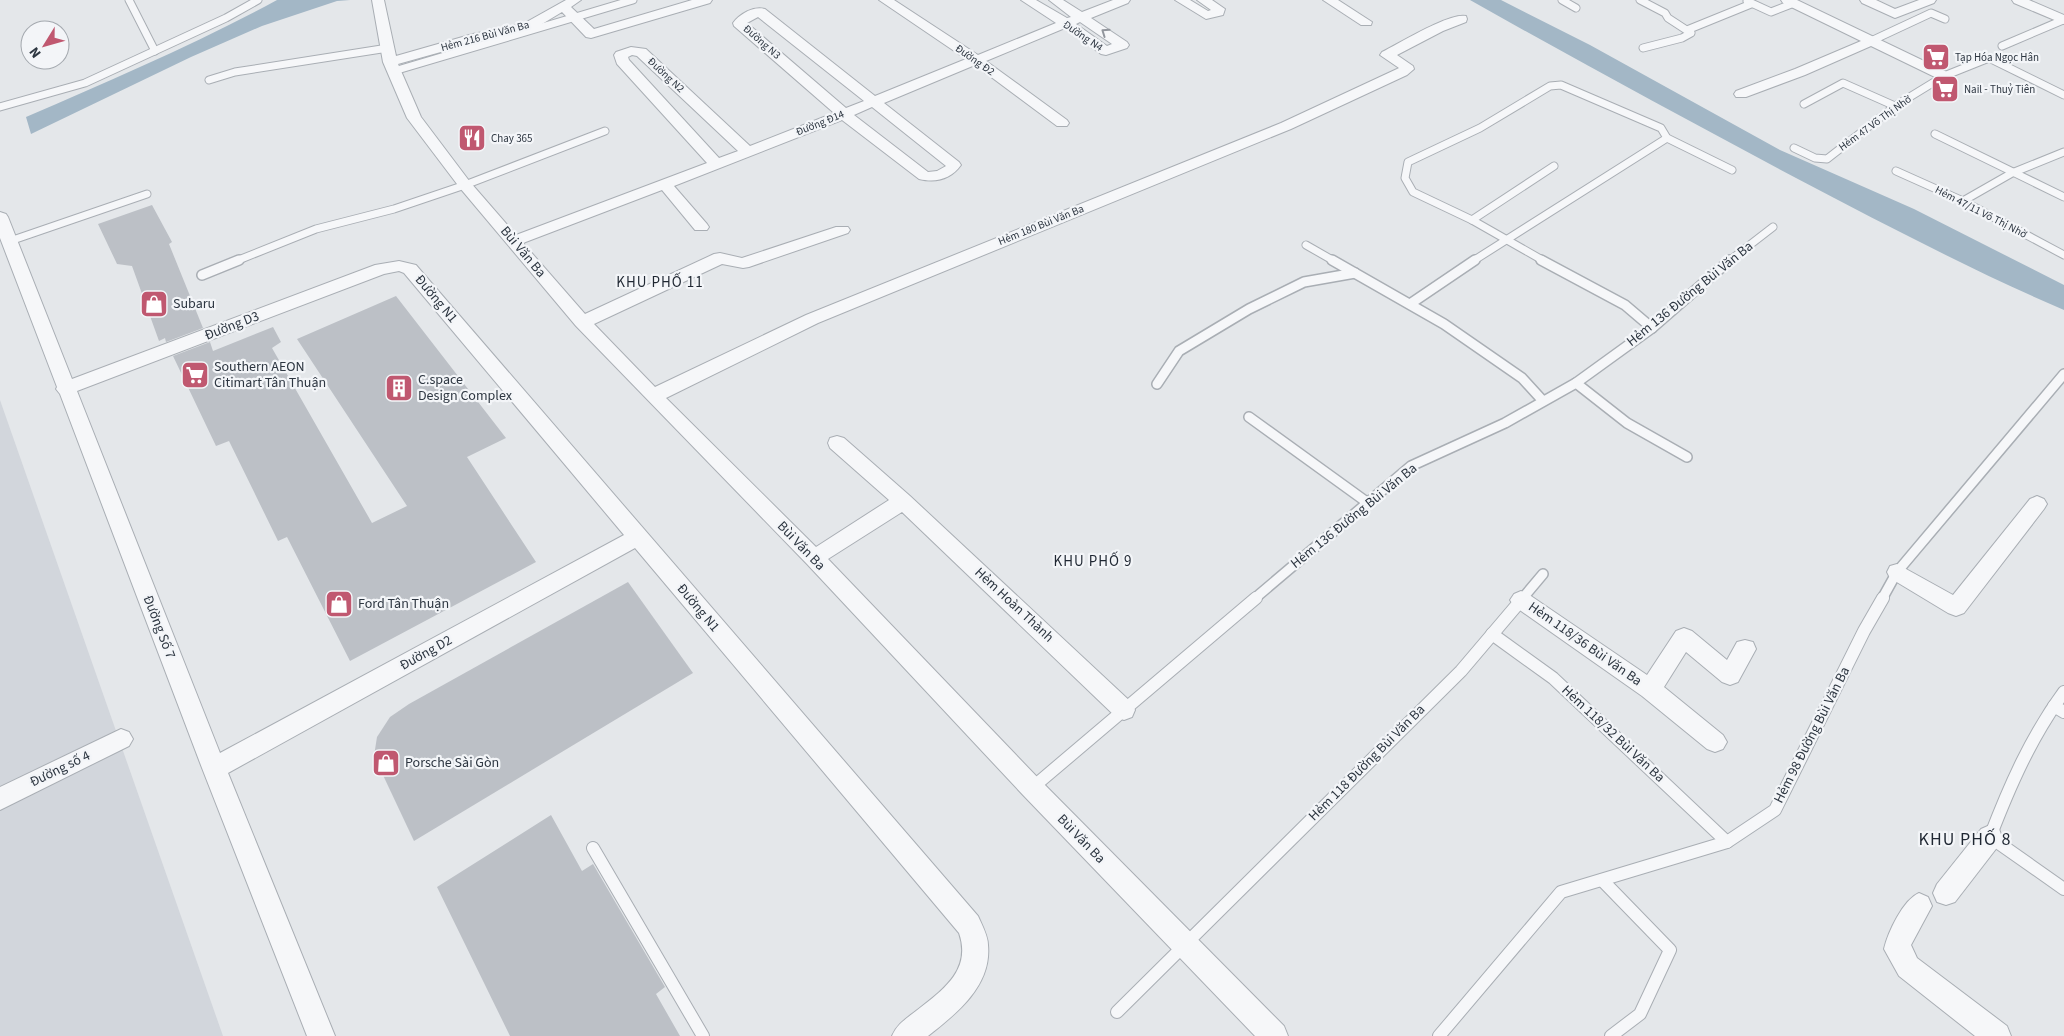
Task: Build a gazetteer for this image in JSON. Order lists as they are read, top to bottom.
{
  "streets": {
    "street": [
      "Hẻm 216 Bùi Văn Ba",
      "Đường N4",
      "Đường N3",
      "Đường Đ2",
      "Đường N2",
      "Đường Đ14",
      "Hẻm 180 Bùi Văn Ba",
      "Bùi Văn Ba",
      "Đường N1",
      "Đường D3",
      "Hẻm Hoàn Thành",
      "Đường Số 7",
      "Hẻm 118/36 Bùi Văn Ba",
      "Đường D2",
      "Đường số 4"
    ],
    "lane": [
      "Hẻm 47 Võ Thị Nhờ",
      "Hẻm 47/11 Võ Thị Nhờ",
      "Hẻm 136 Đường Bùi Văn Ba",
      "Hẻm 118/32 Bùi Văn Ba",
      "Hẻm 98 Đường Bùi Văn Ba",
      "Hẻm 118 Đường Bùi Văn Ba"
    ]
  },
  "crossings": [
    ["Hẻm 216 Bùi Văn Ba", "Bùi Văn Ba"],
    ["Đường N4", "Đường Đ14"],
    ["Đường N3", "Đường Đ14"],
    ["Đường Đ2", "Đường Đ14"],
    ["Đường N2", "Đường Đ14"],
    ["Đường Đ14", "Bùi Văn Ba"],
    ["Hẻm 180 Bùi Văn Ba", "Bùi Văn Ba"],
    ["Bùi Văn Ba", "Hẻm 136 Đường Bùi Văn Ba"],
    ["Bùi Văn Ba", "Hẻm 118 Đường Bùi Văn Ba"],
    ["Hẻm 136 Đường Bùi Văn Ba", "Hẻm Hoàn Thành"],
    ["Đường N1", "Đường D3"],
    ["Đường N1", "Đường D2"],
    ["Đường D3", "Đường Số 7"],
    ["Đường Số 7", "Đường D2"],
    ["Hẻm 118/36 Bùi Văn Ba", "Hẻm 118 Đường Bùi Văn Ba"],
    ["Hẻm 118/32 Bùi Văn Ba", "Hẻm 98 Đường Bùi Văn Ba"],
    ["Hẻm 118/32 Bùi Văn Ba", "Hẻm 118 Đường Bùi Văn Ba"]
  ],
  "districts": ["KHU PHỐ 11", "KHU PHỐ 9", "KHU PHỐ 8"],
  "places": {
    "supermarket": ["Tạp Hóa Ngọc Hân", "Nail - Thuỷ Tiên", "Southern AEON Citimart Tân Thuận"],
    "restaurant": ["Chay 365"],
    "shop": ["Subaru", "Ford Tân Thuận", "Porsche Sài Gòn"],
    "building": ["C.space Design Complex"]
  },
  "north": "bottom left"
}
